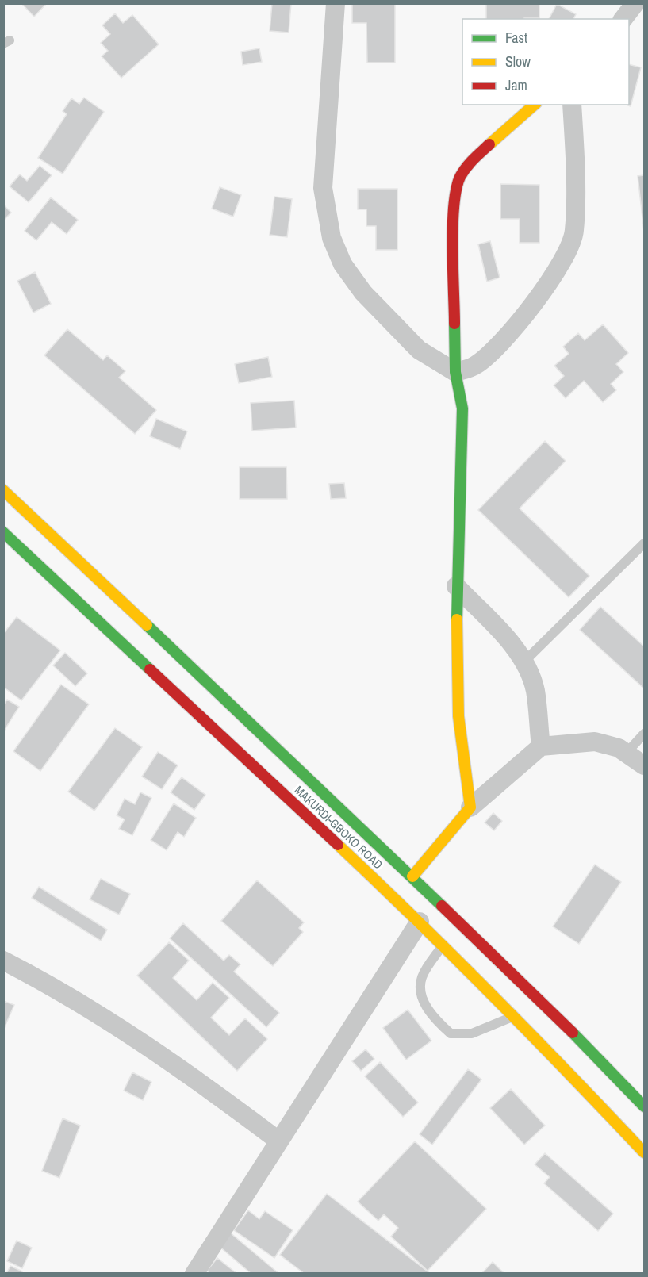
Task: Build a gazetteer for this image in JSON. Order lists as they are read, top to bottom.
{
  "streets": {
    "main road": ["MAKURDI-GBOKO ROAD"]
  },
  "legend": ["Fast", "Slow", "Jam"]
}
